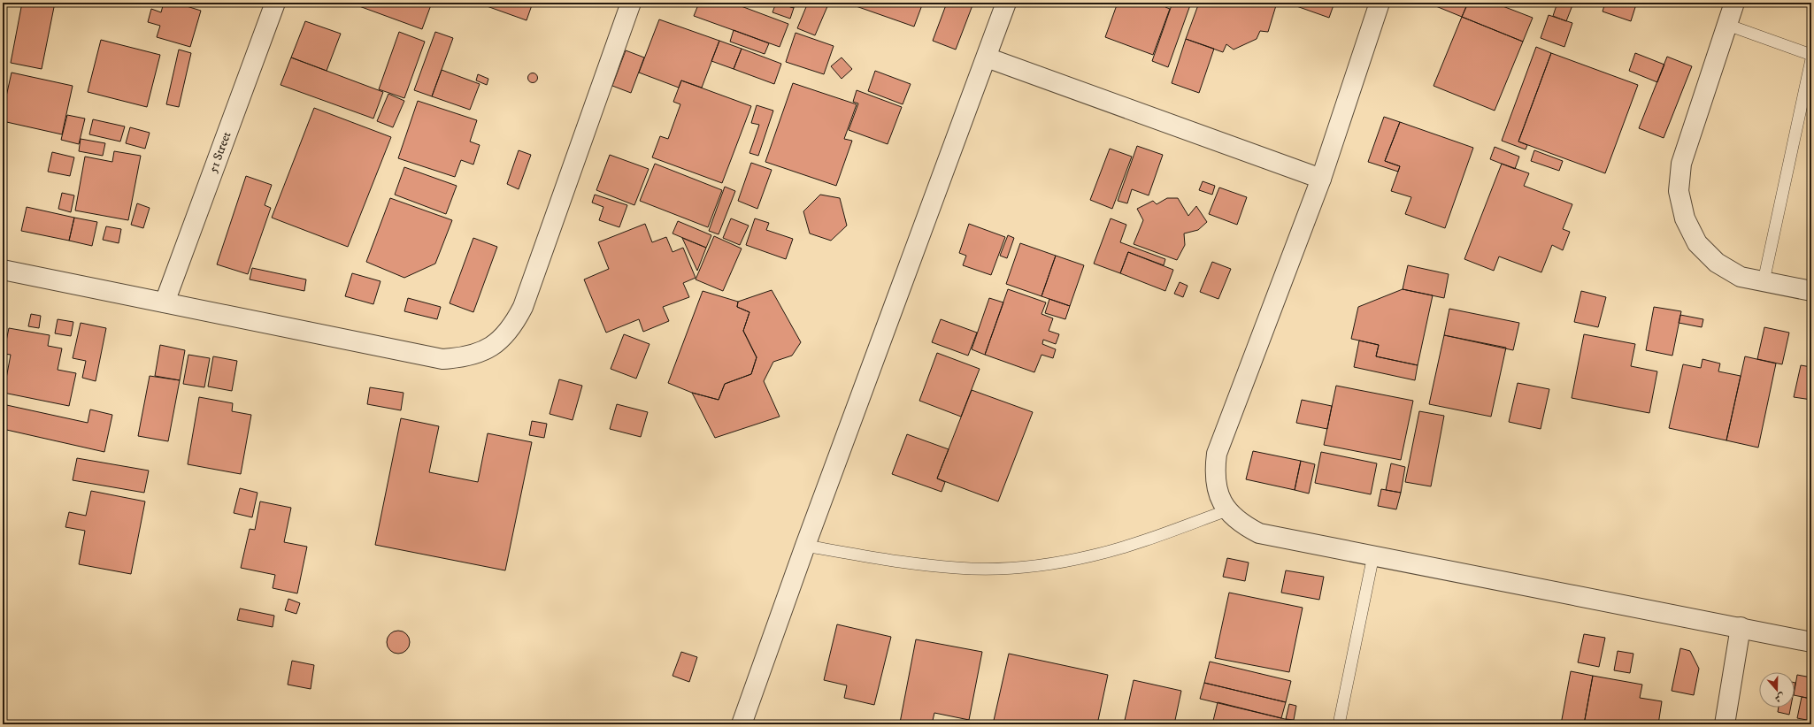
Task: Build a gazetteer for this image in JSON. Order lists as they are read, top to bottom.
{
  "streets": {
    "street": ["51 Street"]
  },
  "north": "bottom"
}
